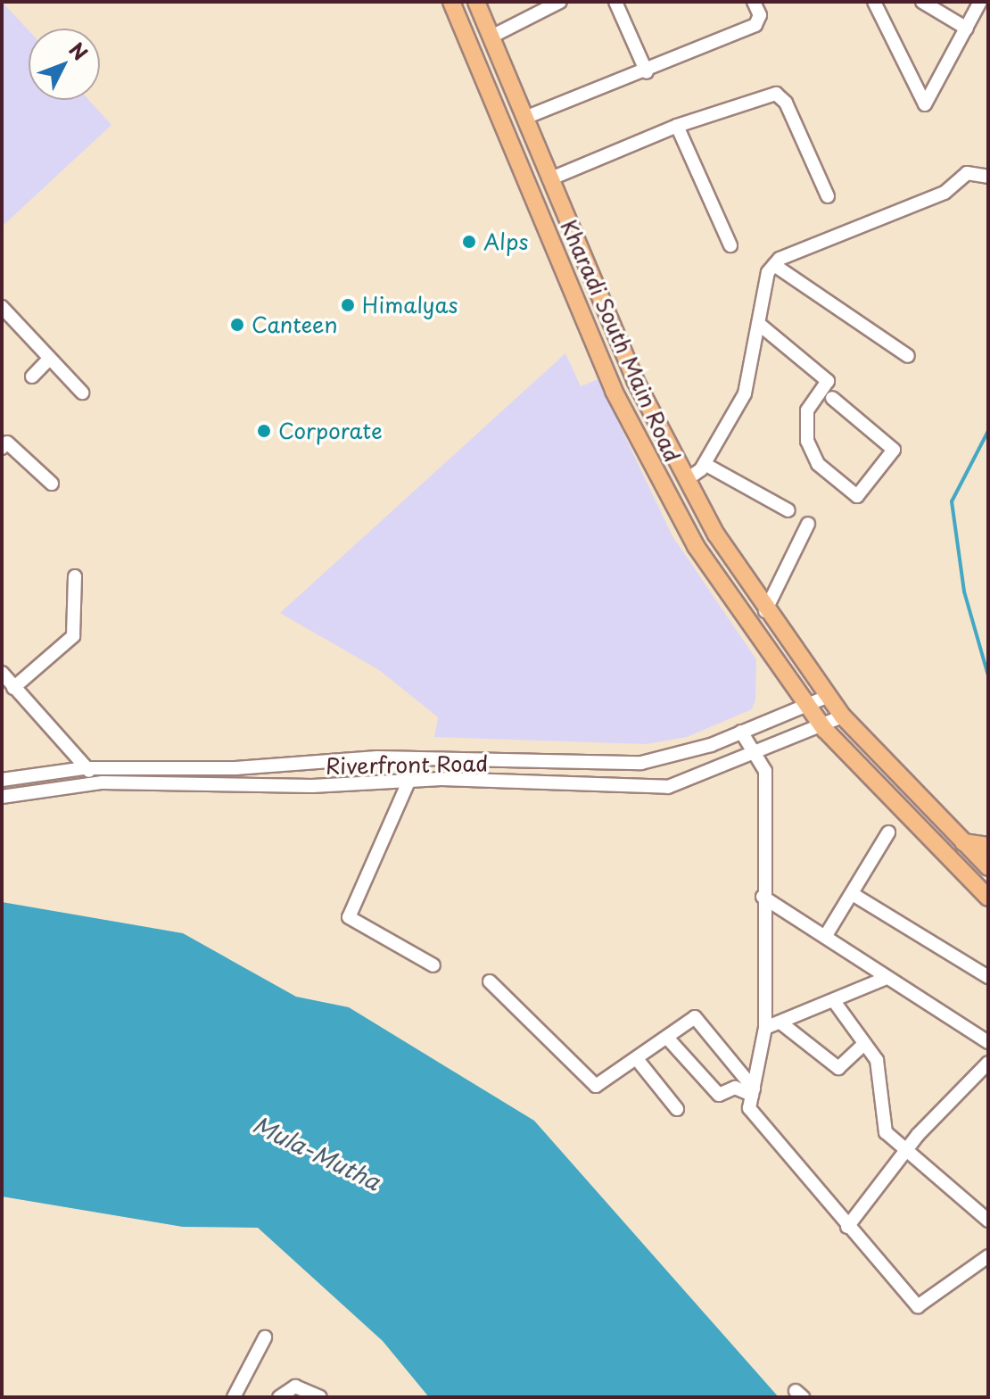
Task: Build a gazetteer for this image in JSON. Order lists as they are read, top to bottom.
{
  "streets": {
    "main road": ["Kharadi South Main Road"],
    "street": ["Riverfront Road"]
  },
  "crossings": [
    ["Kharadi South Main Road", "Riverfront Road"]
  ],
  "water": ["Mula-Mutha"],
  "places": [
    "Alps",
    "Himalyas",
    "Canteen",
    "Corporate"
  ],
  "north": "top right"
}
